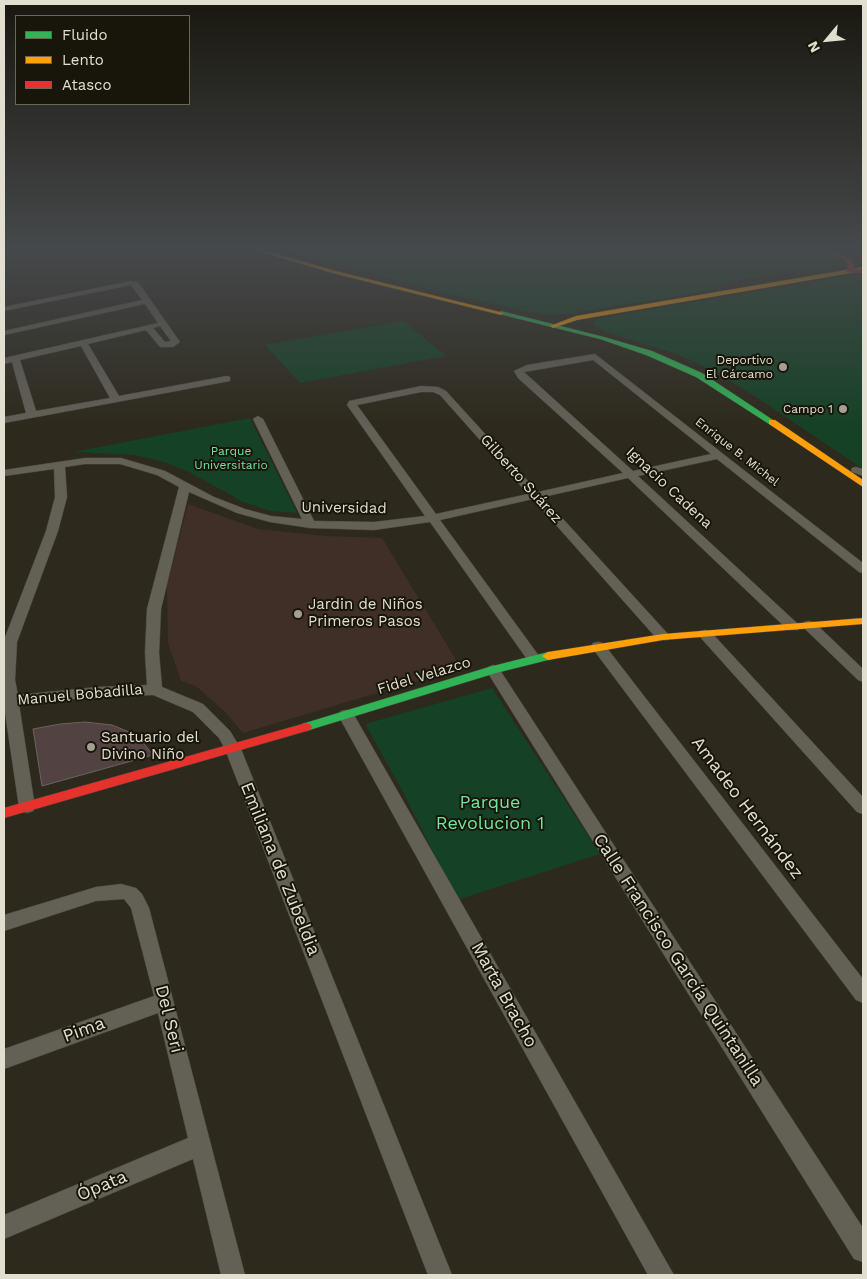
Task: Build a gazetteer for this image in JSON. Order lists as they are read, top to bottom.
{
  "streets": {
    "main road": ["Fidel Velazco"],
    "street": [
      "Enrique B. Michel",
      "Gilberto Suárez",
      "Ignacio Cadena",
      "Universidad",
      "Manuel Bobadilla",
      "Amadeo Hernández",
      "Emiliana de Zubeldia",
      "Calle Francisco García Quintanilla",
      "Marta Bracho",
      "Del Seri",
      "Pima",
      "Ópata"
    ]
  },
  "crossings": [
    ["Enrique B. Michel", "Ignacio Cadena"],
    ["Enrique B. Michel", "Universidad"],
    ["Gilberto Suárez", "Universidad"],
    ["Gilberto Suárez", "Fidel Velazco"],
    ["Ignacio Cadena", "Universidad"],
    ["Ignacio Cadena", "Fidel Velazco"],
    ["Fidel Velazco", "Amadeo Hernández"],
    ["Fidel Velazco", "Emiliana de Zubeldia"],
    ["Fidel Velazco", "Calle Francisco García Quintanilla"],
    ["Fidel Velazco", "Marta Bracho"],
    ["Manuel Bobadilla", "Emiliana de Zubeldia"],
    ["Del Seri", "Pima"],
    ["Del Seri", "Ópata"]
  ],
  "parks": ["Parque Universitario", "Parque Revolucion 1"],
  "places": [
    "Deportivo El Cárcamo",
    "Campo 1",
    "Jardin de Niños Primeros Pasos",
    "Santuario del Divino Niño"
  ],
  "legend": ["Fluido", "Lento", "Atasco"],
  "north": "bottom left"
}
